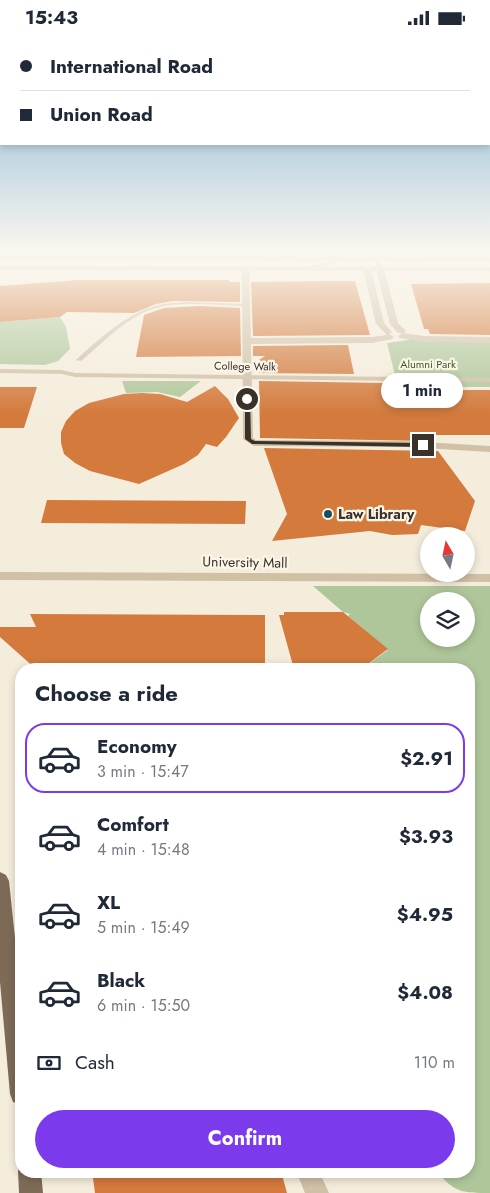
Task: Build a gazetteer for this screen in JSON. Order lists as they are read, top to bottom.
{
  "streets": {
    "street": ["College Walk", "University Mall"]
  },
  "parks": ["Alumni Park"],
  "places": ["Law Library"],
  "north": "top",
  "page": {
    "status": "15:43",
    "banner": ["International Road", "Union Road"],
    "bubble": "1 min",
    "heading": "Choose a ride",
    "list": [
      {
        "name": "Economy",
        "note": "3 min · 15:47",
        "value": "$2.91"
      },
      {
        "name": "Comfort",
        "note": "4 min · 15:48",
        "value": "$3.93"
      },
      {
        "name": "XL",
        "note": "5 min · 15:49",
        "value": "$4.95"
      },
      {
        "name": "Black",
        "note": "6 min · 15:50",
        "value": "$4.08"
      }
    ],
    "pay": ["Cash", "110 m"],
    "buttons": "Confirm"
  }
}
